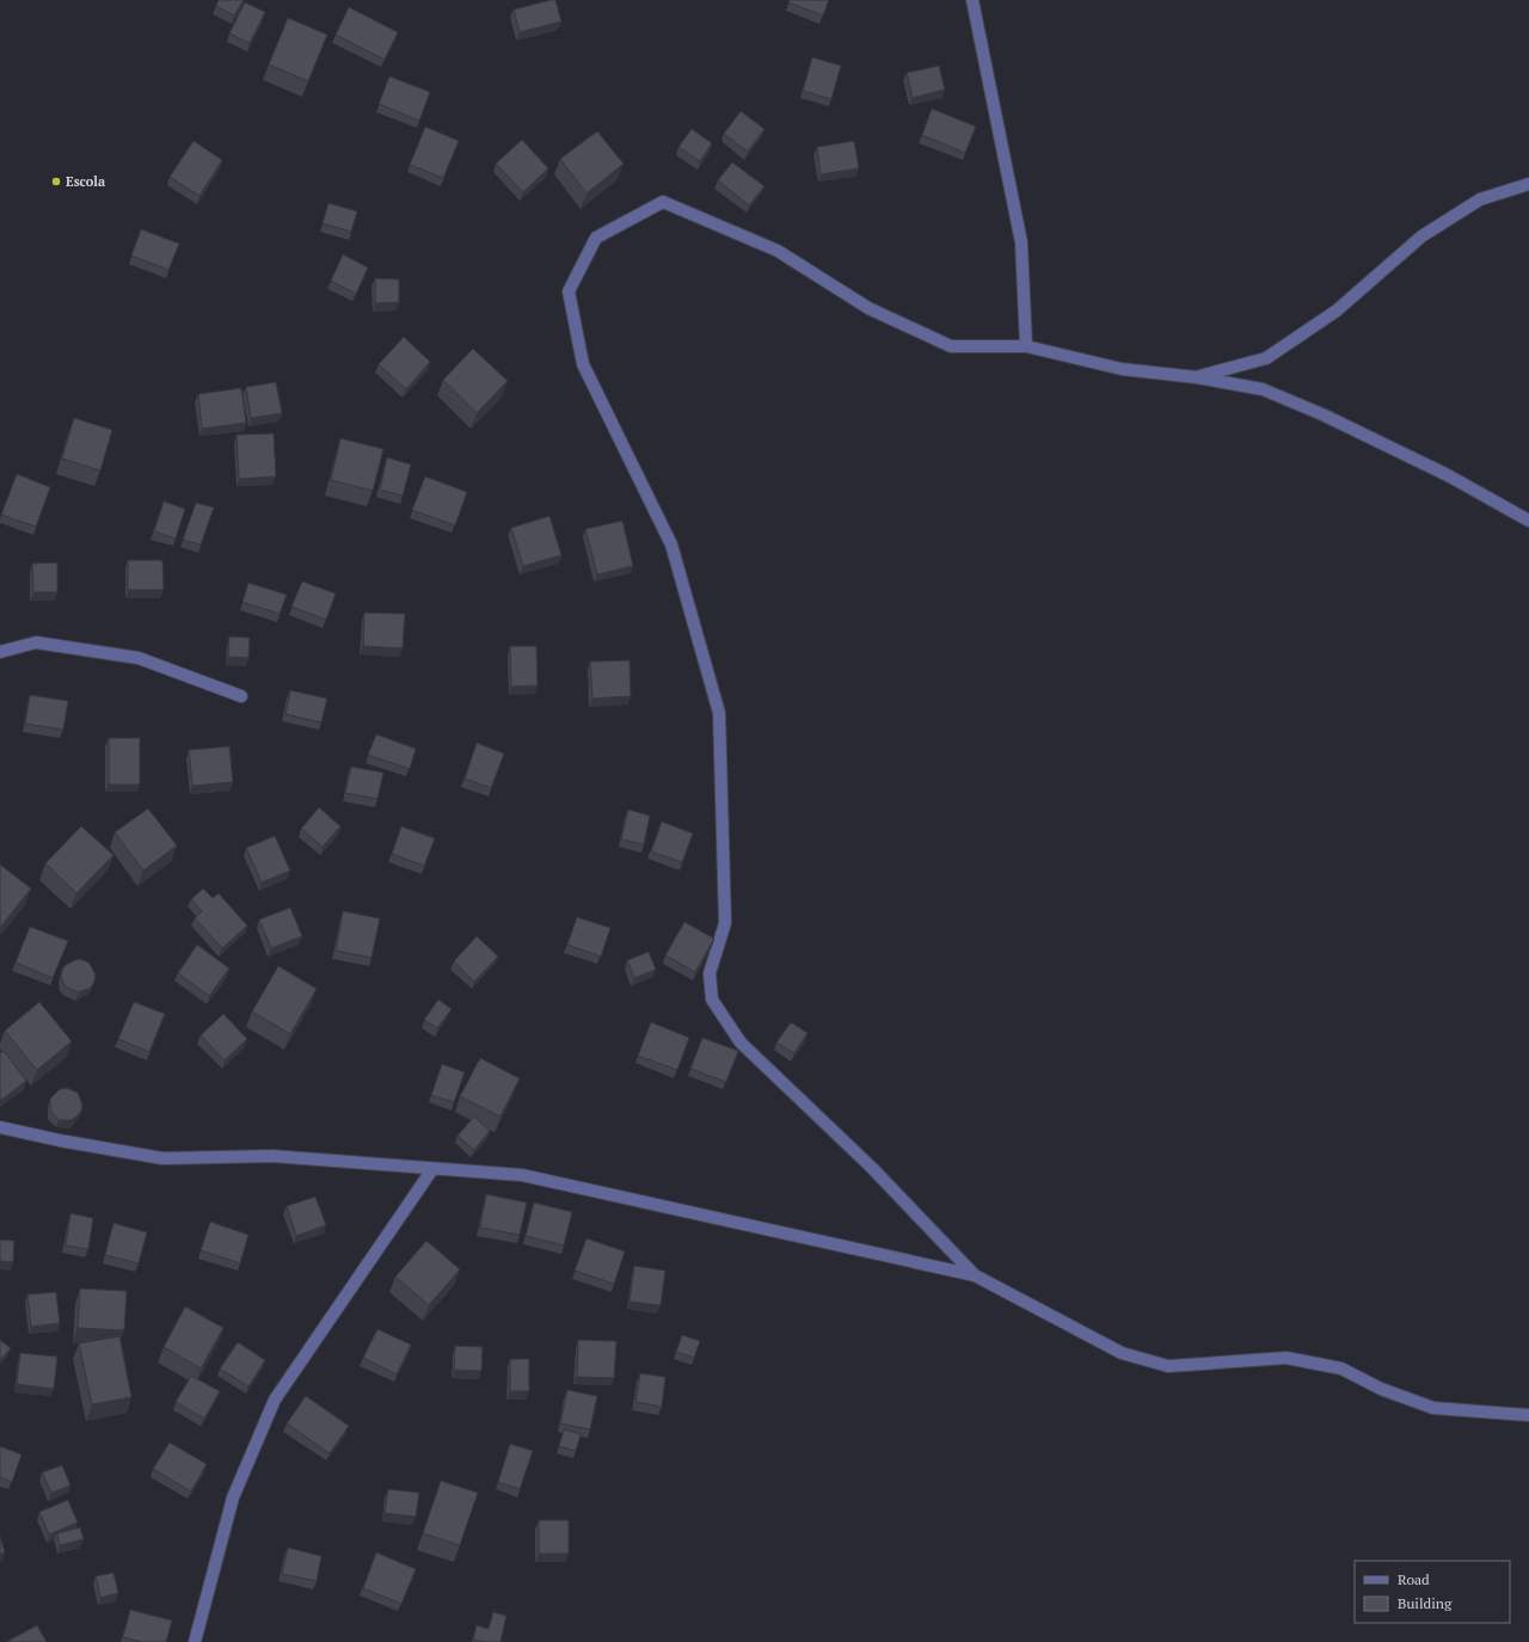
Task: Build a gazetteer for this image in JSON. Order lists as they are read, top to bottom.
{
  "places": ["Escola"],
  "legend": ["Road", "Building"]
}
